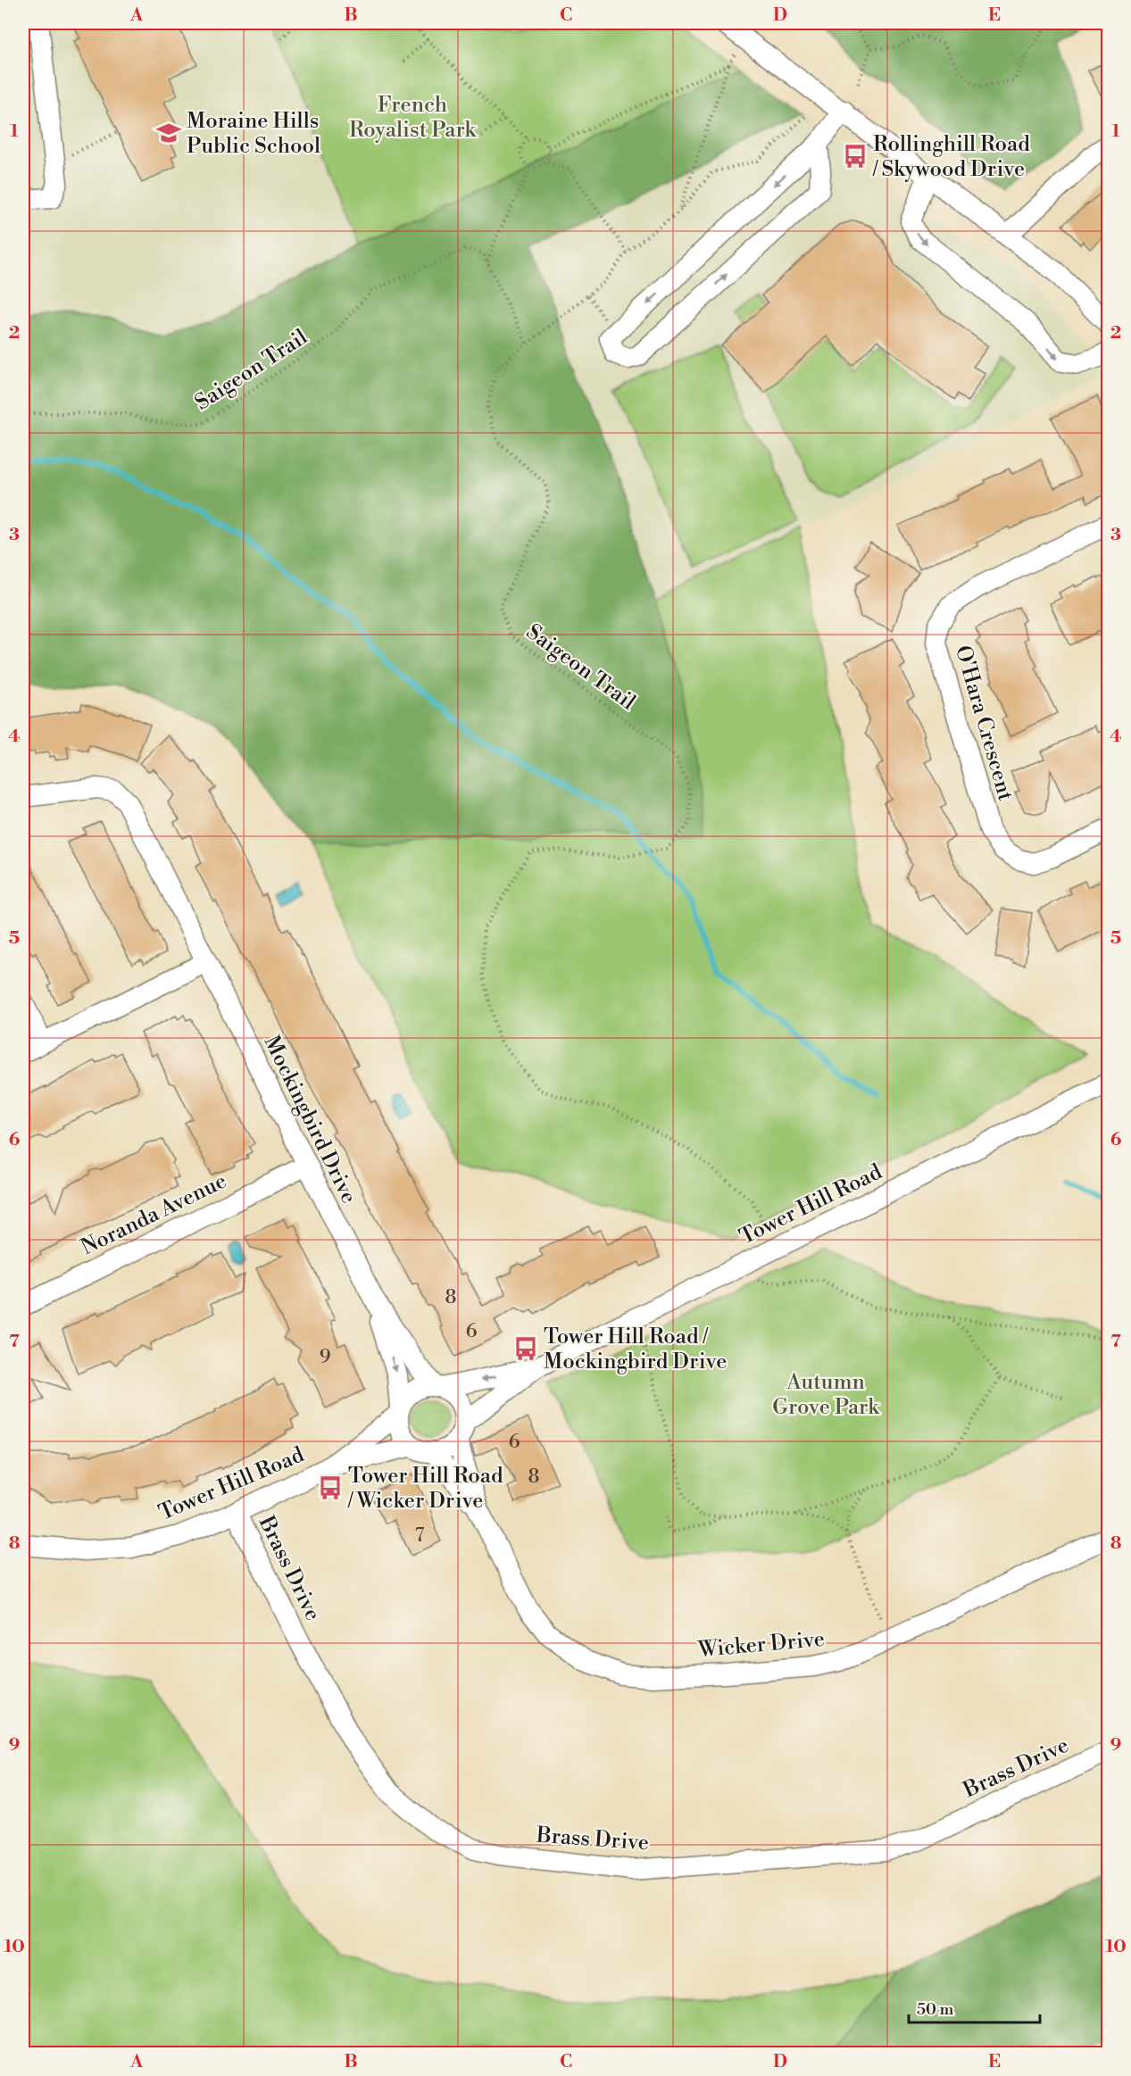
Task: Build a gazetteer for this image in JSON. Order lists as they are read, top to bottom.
{
  "streets": {
    "street": [
      "O'Hara Crescent",
      "Mockingbird Drive",
      "Tower Hill Road",
      "Noranda Avenue",
      "Brass Drive",
      "Wicker Drive"
    ],
    "path": ["Saigeon Trail"]
  },
  "crossings": [
    ["Mockingbird Drive", "Tower Hill Road"],
    ["Mockingbird Drive", "Noranda Avenue"],
    ["Mockingbird Drive", "Wicker Drive"],
    ["Tower Hill Road", "Brass Drive"],
    ["Tower Hill Road", "Wicker Drive"]
  ],
  "parks": ["French Royalist Park", "Autumn Grove Park"],
  "places": {
    "school or university": ["Moraine Hills Public School"],
    "bus stop": ["Rollinghill Road / Skywood Drive", "Tower Hill Road / Mockingbird Drive", "Tower Hill Road / Wicker Drive"]
  },
  "house_numbers": [
    "8",
    "6",
    "9",
    "6",
    "8",
    "7"
  ],
  "scale_bar": "50 m",
  "grid": {
    "columns": [
      "A",
      "B",
      "C",
      "D",
      "E"
    ],
    "rows": [
      "1",
      "2",
      "3",
      "4",
      "5",
      "6",
      "7",
      "8",
      "9",
      "10"
    ]
  }
}
